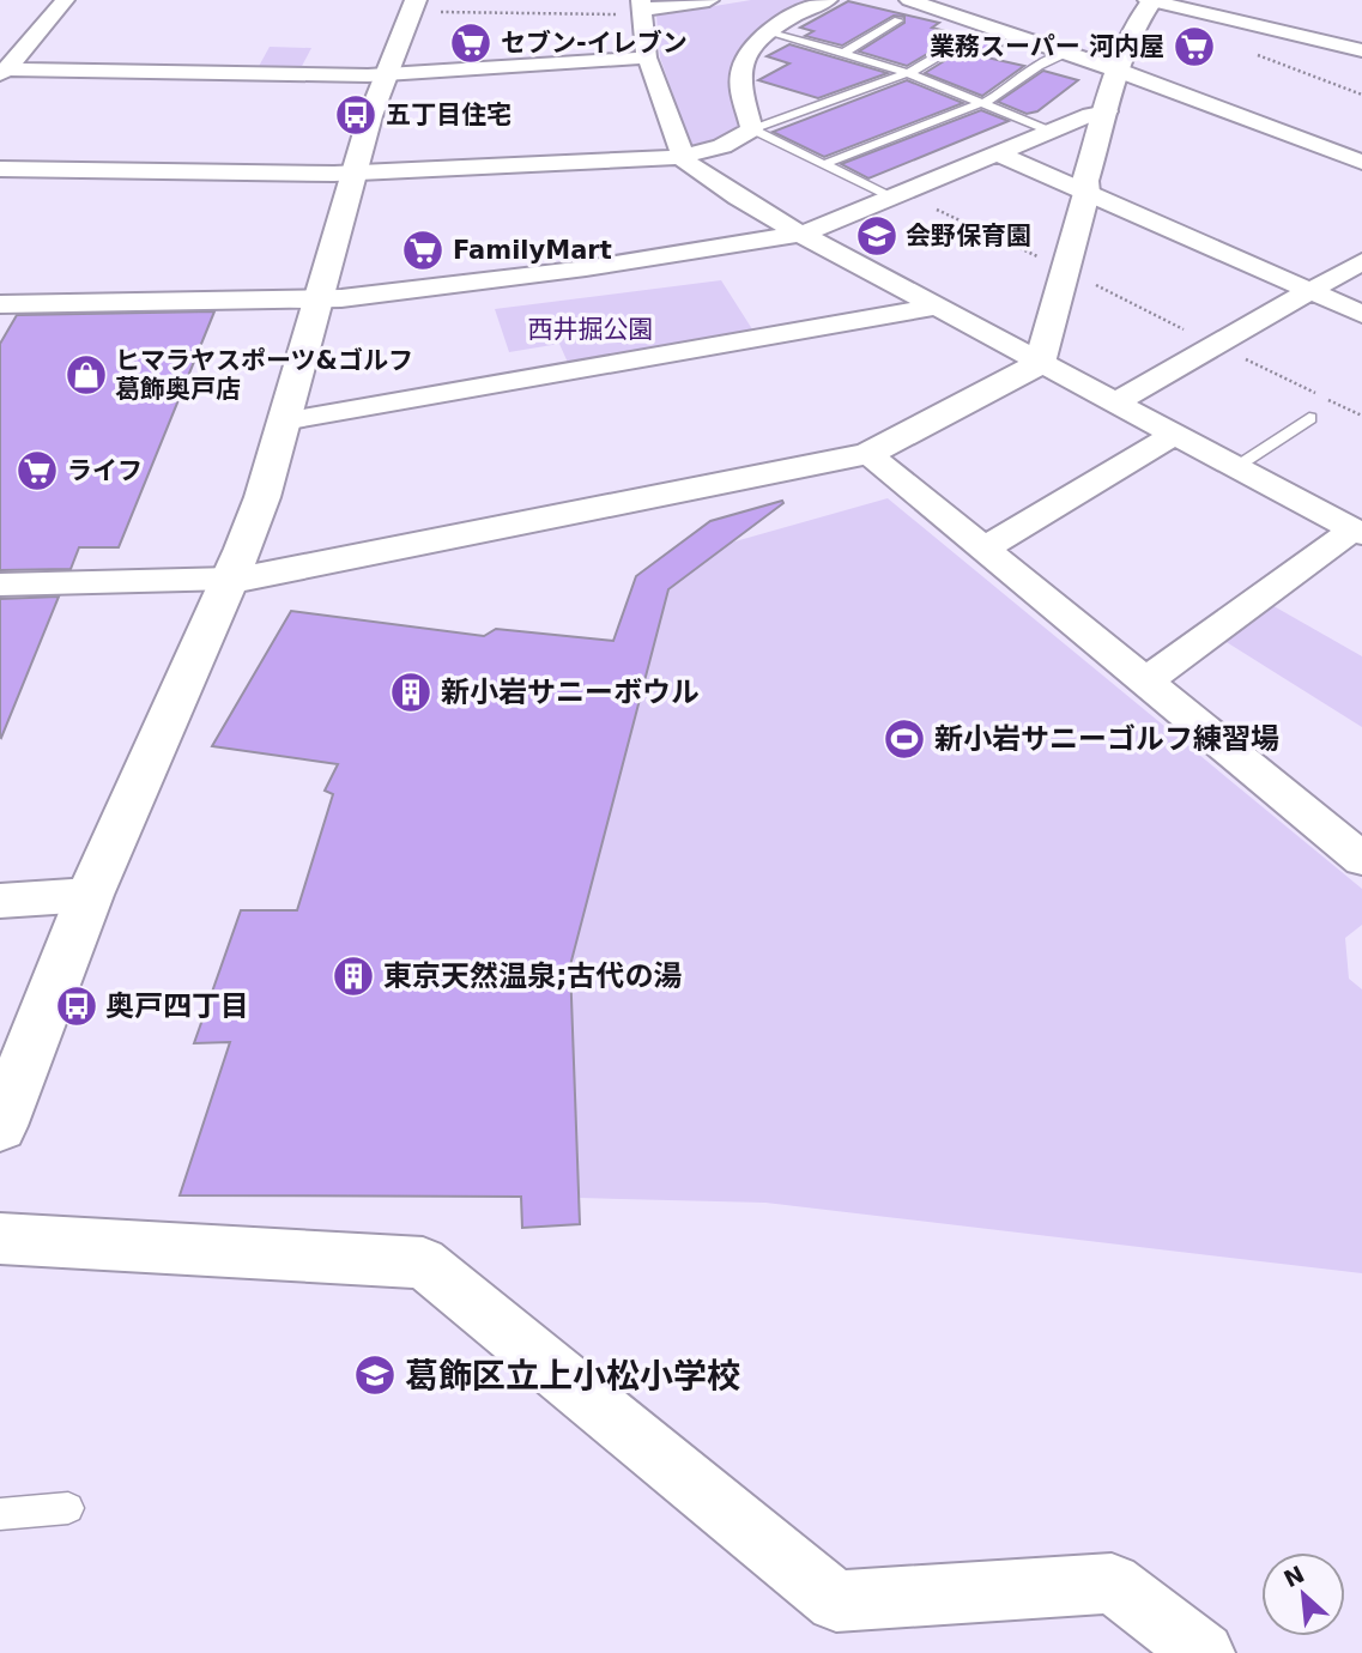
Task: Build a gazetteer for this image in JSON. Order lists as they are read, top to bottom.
{
  "parks": ["西井掘公園"],
  "places": {
    "supermarket": [
      "セブン-イレブン",
      "業務スーパー 河内屋",
      "FamilyMart",
      "ライフ"
    ],
    "bus stop": ["五丁目住宅", "奥戸四丁目"],
    "school or university": ["会野保育園", "葛飾区立上小松小学校"],
    "shop": ["ヒマラヤスポーツ&ゴルフ 葛飾奥戸店"],
    "building": ["新小岩サニーボウル", "東京天然温泉;古代の湯"],
    "sports": ["新小岩サニーゴルフ練習場"]
  },
  "north": "top left"
}
